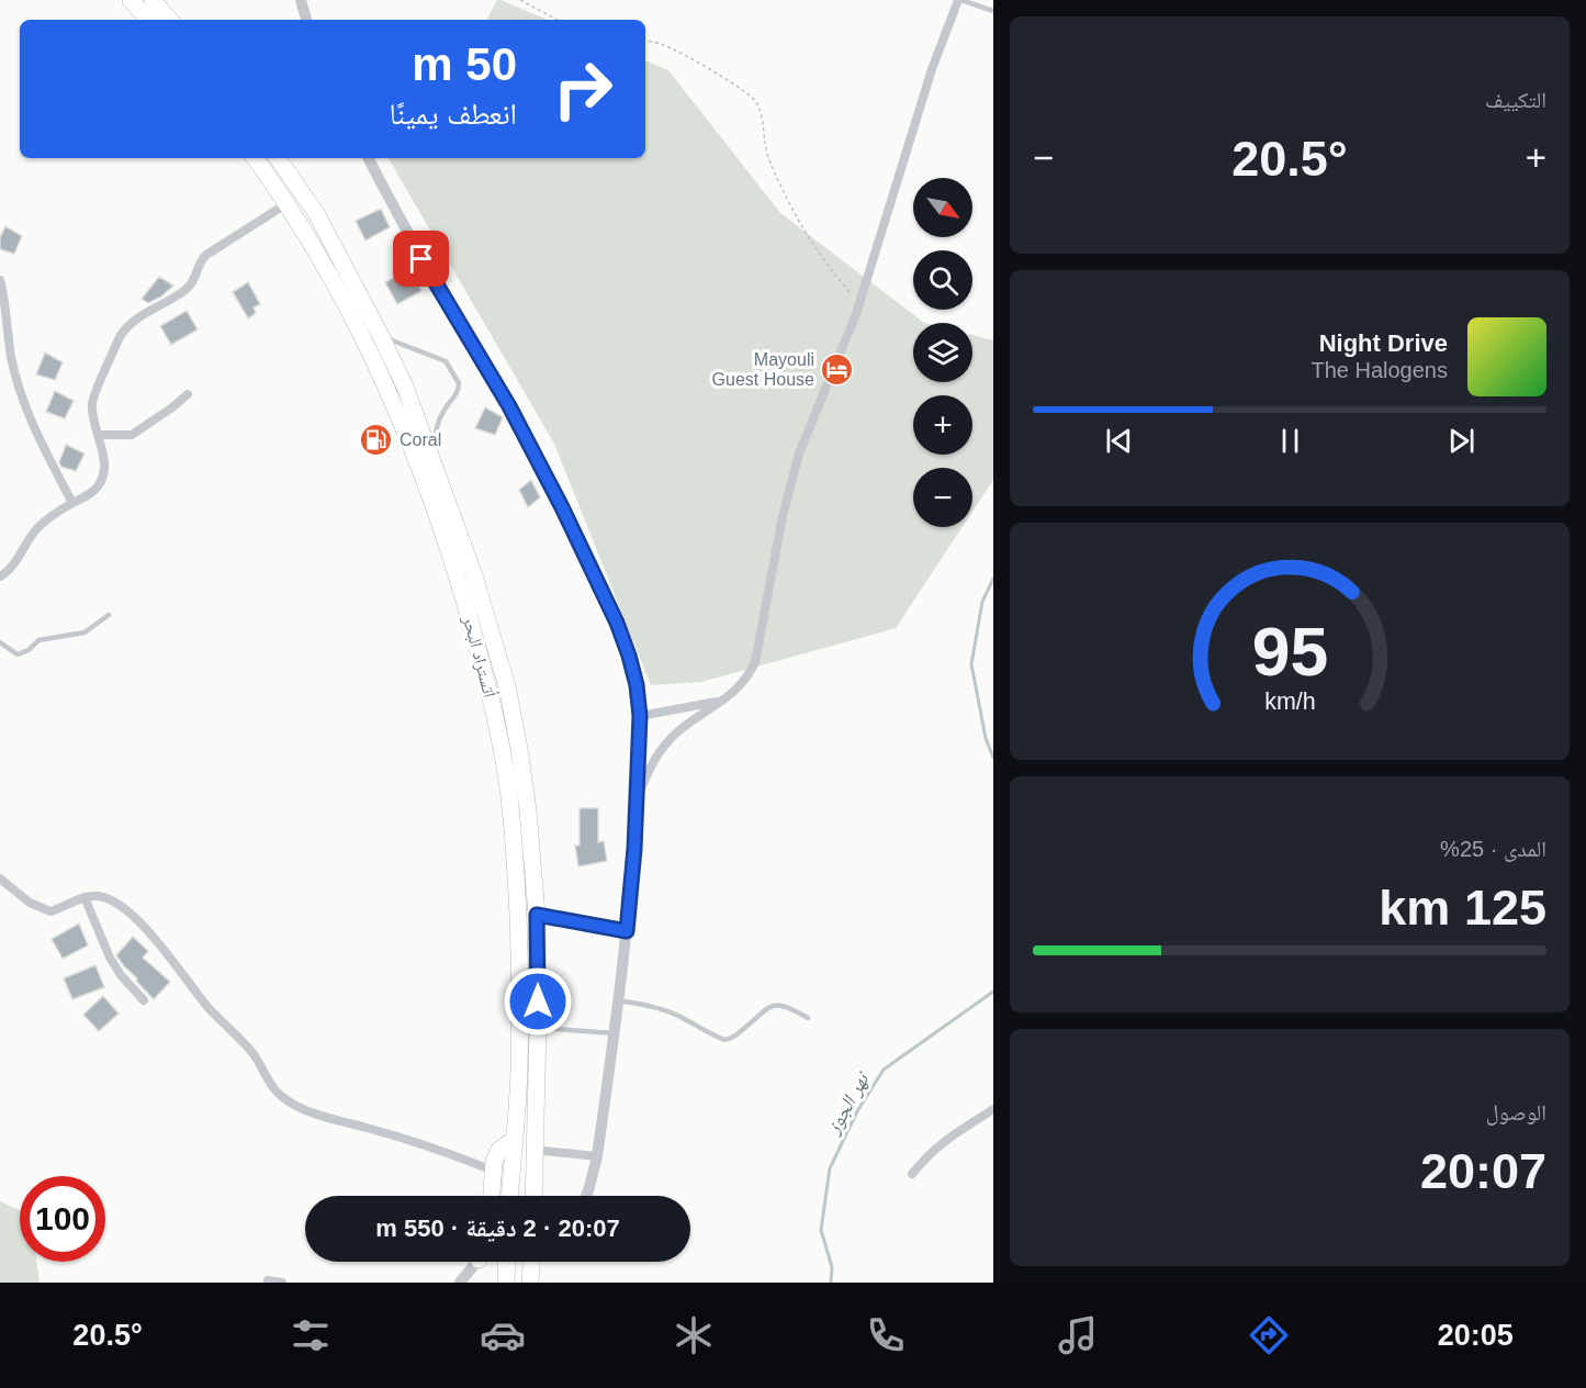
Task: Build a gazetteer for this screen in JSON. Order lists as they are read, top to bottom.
{
  "streets": {
    "highway": ["أتستراد البحر"]
  },
  "water": ["نهر الجوز"],
  "places": {
    "hotel": ["Mayouli Guest House"],
    "fuel station": ["Coral"]
  },
  "north": "bottom right",
  "page": {
    "tile": [
      "التكييف",
      ["المدى · 25%", "125 km"],
      ["الوصول", "20:07"]
    ],
    "turn": ["50 m", "انعطف يمينًا"],
    "heat": ["−", "20.5°", "+"],
    "map_buttons": ["+", "−"],
    "song": ["Night Drive", "The Halogens"],
    "limit": "100",
    "trip": "20:07 · 2 دقيقة · 550 m",
    "tabs": ["20:05", "20.5°"],
    "gauge": ["95", "km/h"]
  }
}
